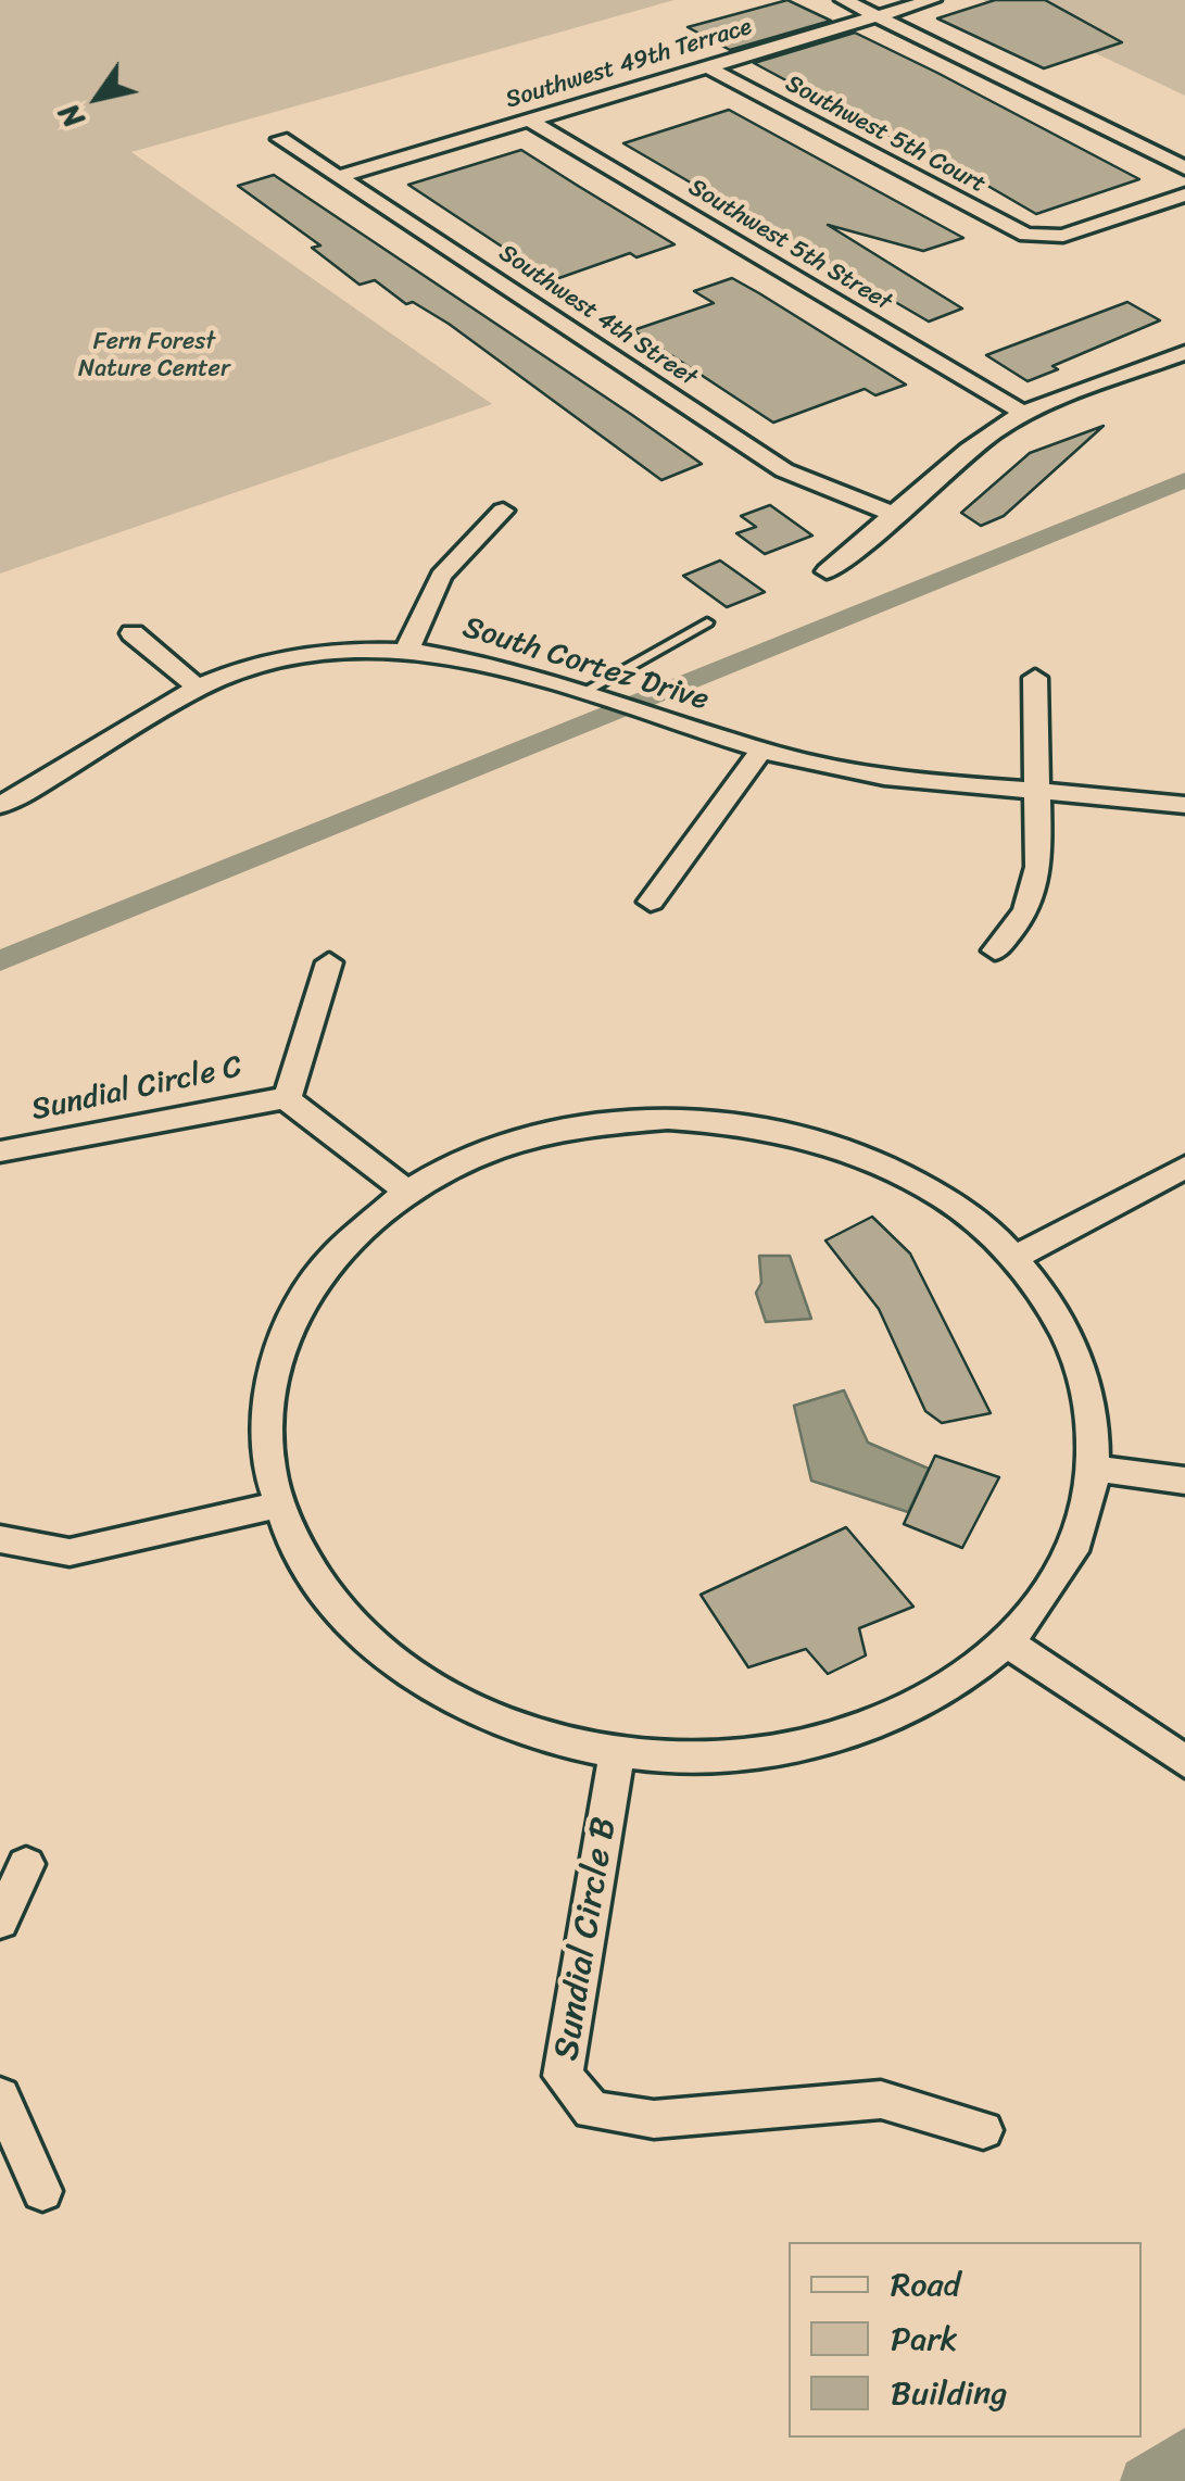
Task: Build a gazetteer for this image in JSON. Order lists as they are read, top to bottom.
{
  "streets": {
    "street": [
      "Southwest 49th Terrace",
      "Southwest 5th Court",
      "Southwest 5th Street",
      "Southwest 4th Street",
      "South Cortez Drive",
      "Sundial Circle C",
      "Sundial Circle B"
    ]
  },
  "crossings": [
    ["Southwest 49th Terrace", "Southwest 5th Court"],
    ["Southwest 49th Terrace", "Southwest 5th Street"],
    ["Southwest 49th Terrace", "Southwest 4th Street"]
  ],
  "parks": ["Fern Forest Nature Center"],
  "legend": ["Road", "Park", "Building"],
  "north": "bottom left"
}
